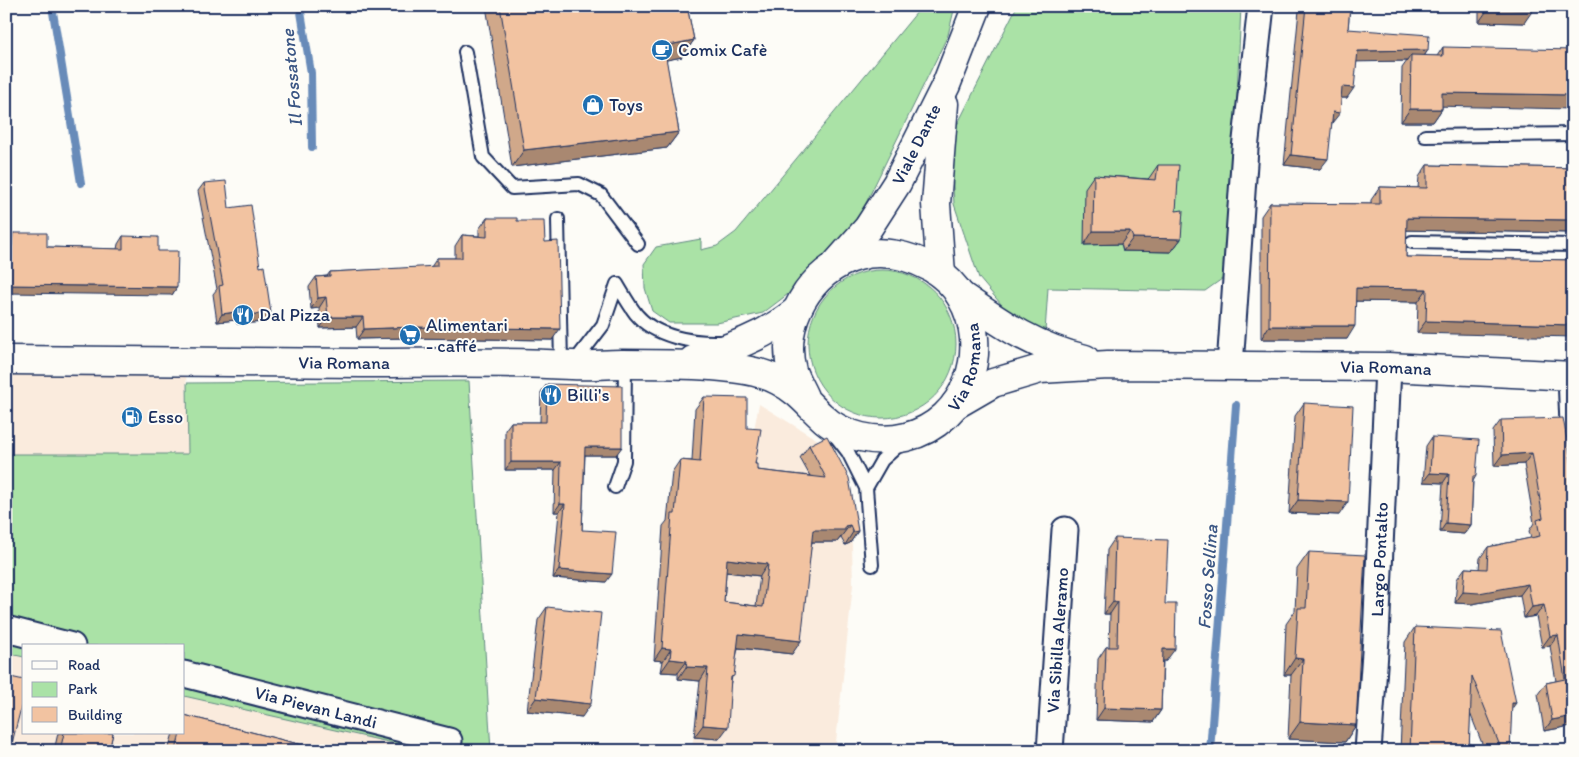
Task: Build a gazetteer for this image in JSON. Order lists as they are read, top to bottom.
{
  "streets": {
    "main road": ["Viale Dante", "Via Romana"],
    "street": ["Largo Pontalto", "Via Sibilla Aleramo", "Via Pievan Landi"]
  },
  "crossings": [
    ["Viale Dante", "Via Romana"],
    ["Via Romana", "Largo Pontalto"]
  ],
  "water": ["Il Fossatone", "Fosso Sellina"],
  "places": {
    "cafe": ["Comix Cafè"],
    "shop": ["Toys"],
    "restaurant": ["Dal Pizza", "Billi's"],
    "supermarket": ["Alimentari - caffé"],
    "fuel station": ["Esso"]
  },
  "legend": ["Road", "Park", "Building"]
}
